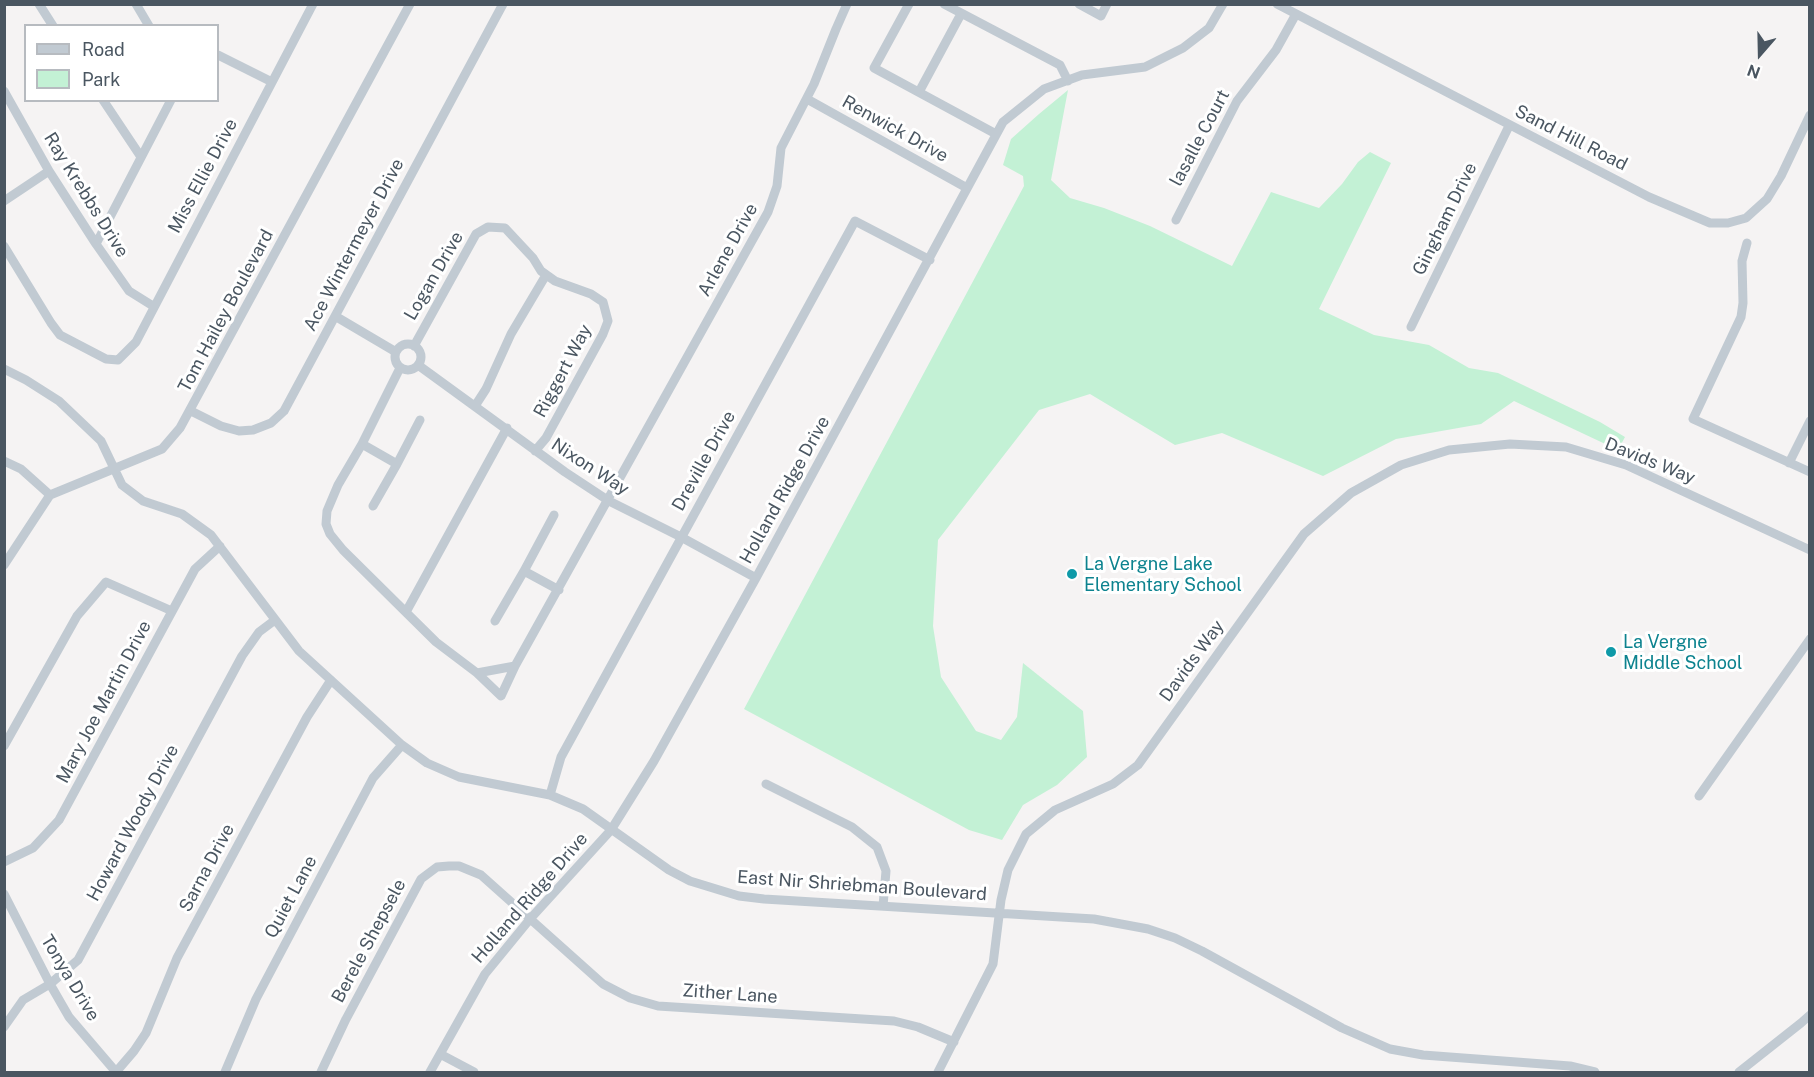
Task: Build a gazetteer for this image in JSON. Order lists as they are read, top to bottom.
{
  "streets": {
    "street": [
      "Renwick Drive",
      "lasalle Court",
      "Sand Hill Road",
      "Miss Ellie Drive",
      "Ray Krebbs Drive",
      "Gingham Drive",
      "Ace Wintermeyer Drive",
      "Arlene Drive",
      "Logan Drive",
      "Tom Hailey Boulevard",
      "Riggert Way",
      "Dreville Drive",
      "Davids Way",
      "Nixon Way",
      "Holland Ridge Drive",
      "Mary Joe Martin Drive",
      "Howard Woody Drive",
      "Sarna Drive",
      "East Nir Shriebman Boulevard",
      "Quiet Lane",
      "Berele Shepsele",
      "Tonya Drive",
      "Zither Lane"
    ]
  },
  "crossings": [
    ["Renwick Drive", "Arlene Drive"],
    ["Renwick Drive", "Holland Ridge Drive"],
    ["lasalle Court", "Sand Hill Road"],
    ["Sand Hill Road", "Gingham Drive"],
    ["Miss Ellie Drive", "Ray Krebbs Drive"],
    ["Ace Wintermeyer Drive", "Tom Hailey Boulevard"],
    ["Arlene Drive", "Nixon Way"],
    ["Logan Drive", "Riggert Way"],
    ["Logan Drive", "Nixon Way"],
    ["Tom Hailey Boulevard", "East Nir Shriebman Boulevard"],
    ["Riggert Way", "Nixon Way"],
    ["Dreville Drive", "Nixon Way"],
    ["Dreville Drive", "Holland Ridge Drive"],
    ["Dreville Drive", "East Nir Shriebman Boulevard"],
    ["Davids Way", "East Nir Shriebman Boulevard"],
    ["Davids Way", "Zither Lane"],
    ["Nixon Way", "Holland Ridge Drive"],
    ["Holland Ridge Drive", "East Nir Shriebman Boulevard"],
    ["Holland Ridge Drive", "Berele Shepsele"],
    ["Holland Ridge Drive", "Zither Lane"],
    ["Mary Joe Martin Drive", "East Nir Shriebman Boulevard"],
    ["Howard Woody Drive", "East Nir Shriebman Boulevard"],
    ["Howard Woody Drive", "Tonya Drive"],
    ["Sarna Drive", "East Nir Shriebman Boulevard"],
    ["Sarna Drive", "Tonya Drive"],
    ["East Nir Shriebman Boulevard", "Quiet Lane"],
    ["Berele Shepsele", "Zither Lane"]
  ],
  "places": ["La Vergne Lake Elementary School", "La Vergne Middle School"],
  "legend": ["Road", "Park"],
  "north": "bottom"
}
